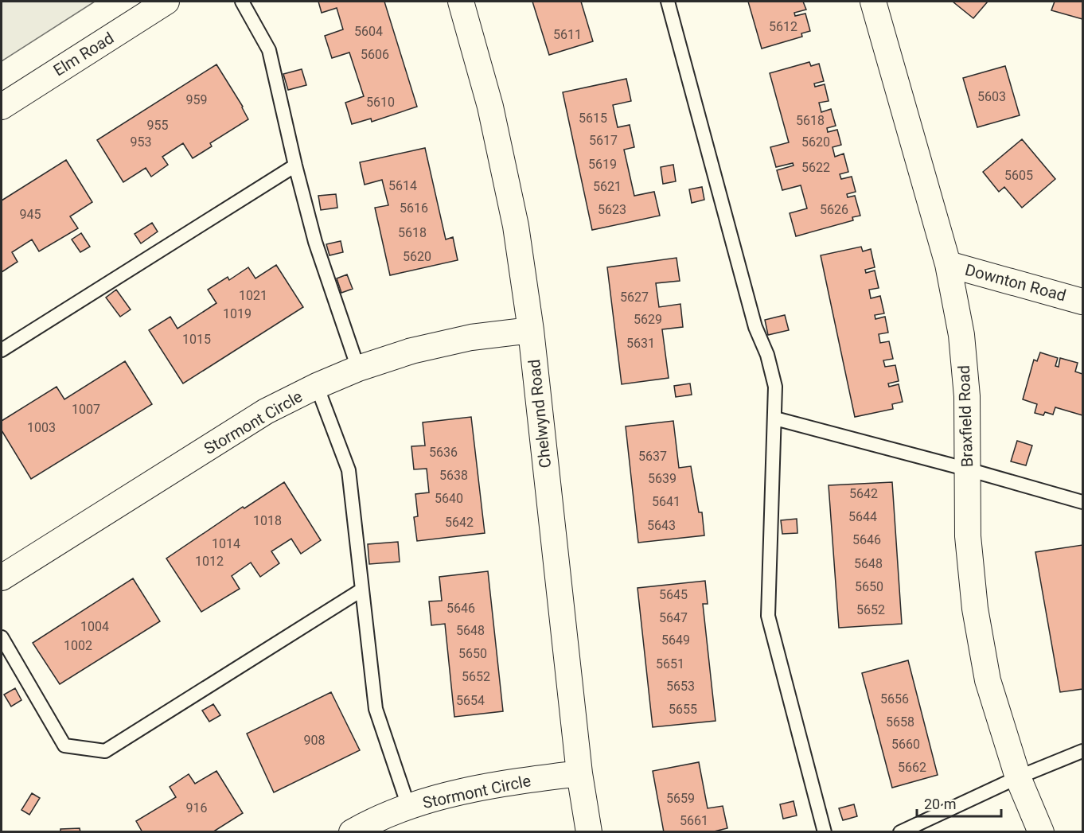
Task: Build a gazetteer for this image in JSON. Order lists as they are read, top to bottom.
{
  "streets": {
    "street": [
      "Elm Road",
      "Downton Road",
      "Chelwynd Road",
      "Braxfield Road",
      "Stormont Circle"
    ]
  },
  "crossings": [
    ["Downton Road", "Braxfield Road"],
    ["Chelwynd Road", "Stormont Circle"]
  ],
  "house_numbers": [
    "5612",
    "5604",
    "5611",
    "5606",
    "5603",
    "959",
    "5610",
    "5615",
    "5618",
    "955",
    "5617",
    "953",
    "5620",
    "5619",
    "5622",
    "5605",
    "5614",
    "5621",
    "5616",
    "5623",
    "5626",
    "945",
    "5618",
    "5620",
    "1021",
    "5627",
    "1019",
    "5629",
    "1015",
    "5631",
    "1007",
    "1003",
    "5636",
    "5637",
    "5638",
    "5639",
    "5642",
    "5640",
    "5641",
    "5644",
    "1018",
    "5642",
    "5643",
    "5646",
    "1014",
    "1012",
    "5648",
    "5650",
    "5645",
    "5646",
    "5652",
    "5647",
    "1004",
    "5648",
    "5649",
    "1002",
    "5650",
    "5651",
    "5652",
    "5653",
    "5656",
    "5654",
    "5655",
    "5658",
    "908",
    "5660",
    "5662",
    "5659",
    "916",
    "5661"
  ],
  "scale_bar": "20 m"
}
